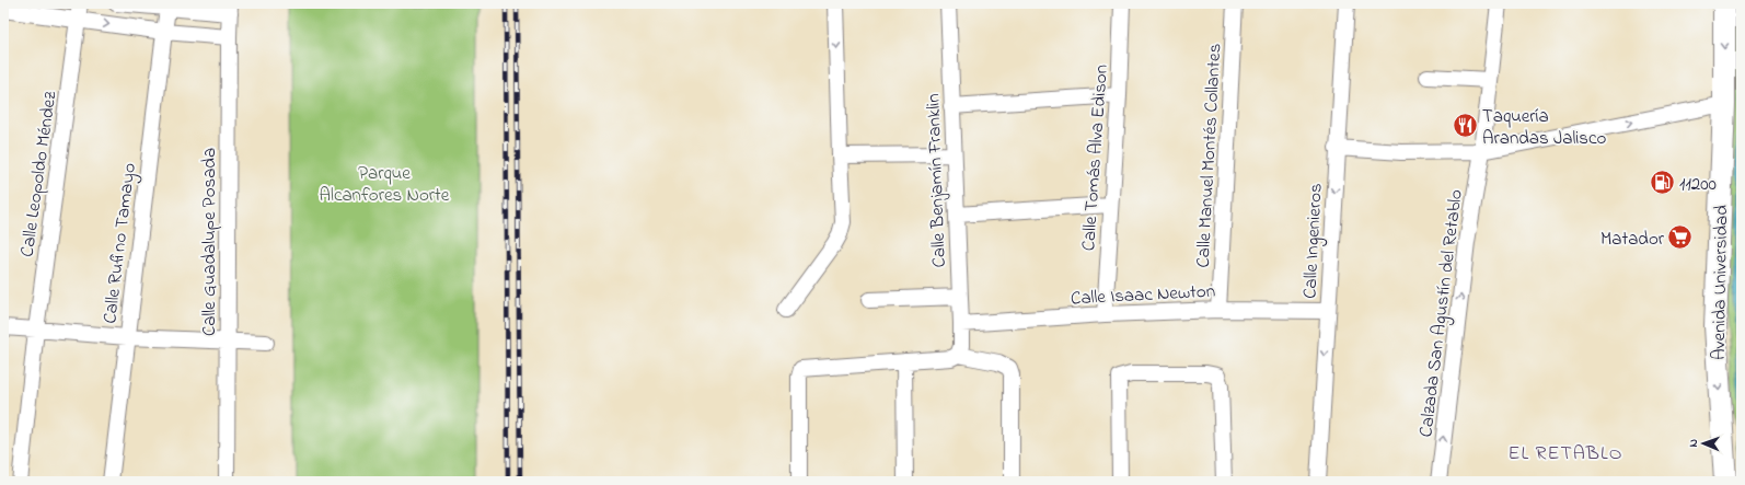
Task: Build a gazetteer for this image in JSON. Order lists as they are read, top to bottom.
{
  "streets": {
    "main road": ["Avenida Universidad"],
    "street": [
      "Calle Manuel Montés Collantes",
      "Calle Tomás Alva Edison",
      "Calle Leopoldo Méndez",
      "Calle Benjamín Franklin",
      "Calle Ingenieros",
      "Calle Guadalupe Posada",
      "Calle Rufino Tamayo",
      "Calle Isaac Newton",
      "Calzada San Agustín del Retablo"
    ]
  },
  "crossings": [
    ["Calle Manuel Montés Collantes", "Calle Isaac Newton"],
    ["Calle Tomás Alva Edison", "Calle Isaac Newton"],
    ["Calle Benjamín Franklin", "Calle Isaac Newton"],
    ["Calle Ingenieros", "Calle Isaac Newton"]
  ],
  "one_way": ["Calle Ingenieros", "Avenida Universidad", "Calzada San Agustín del Retablo"],
  "districts": ["EL RETABLO"],
  "parks": ["Parque Alcanfores Norte"],
  "places": {
    "restaurant": ["Taquería Arandas Jalisco"],
    "fuel station": ["11200"],
    "supermarket": ["Matador"]
  },
  "north": "left"
}
